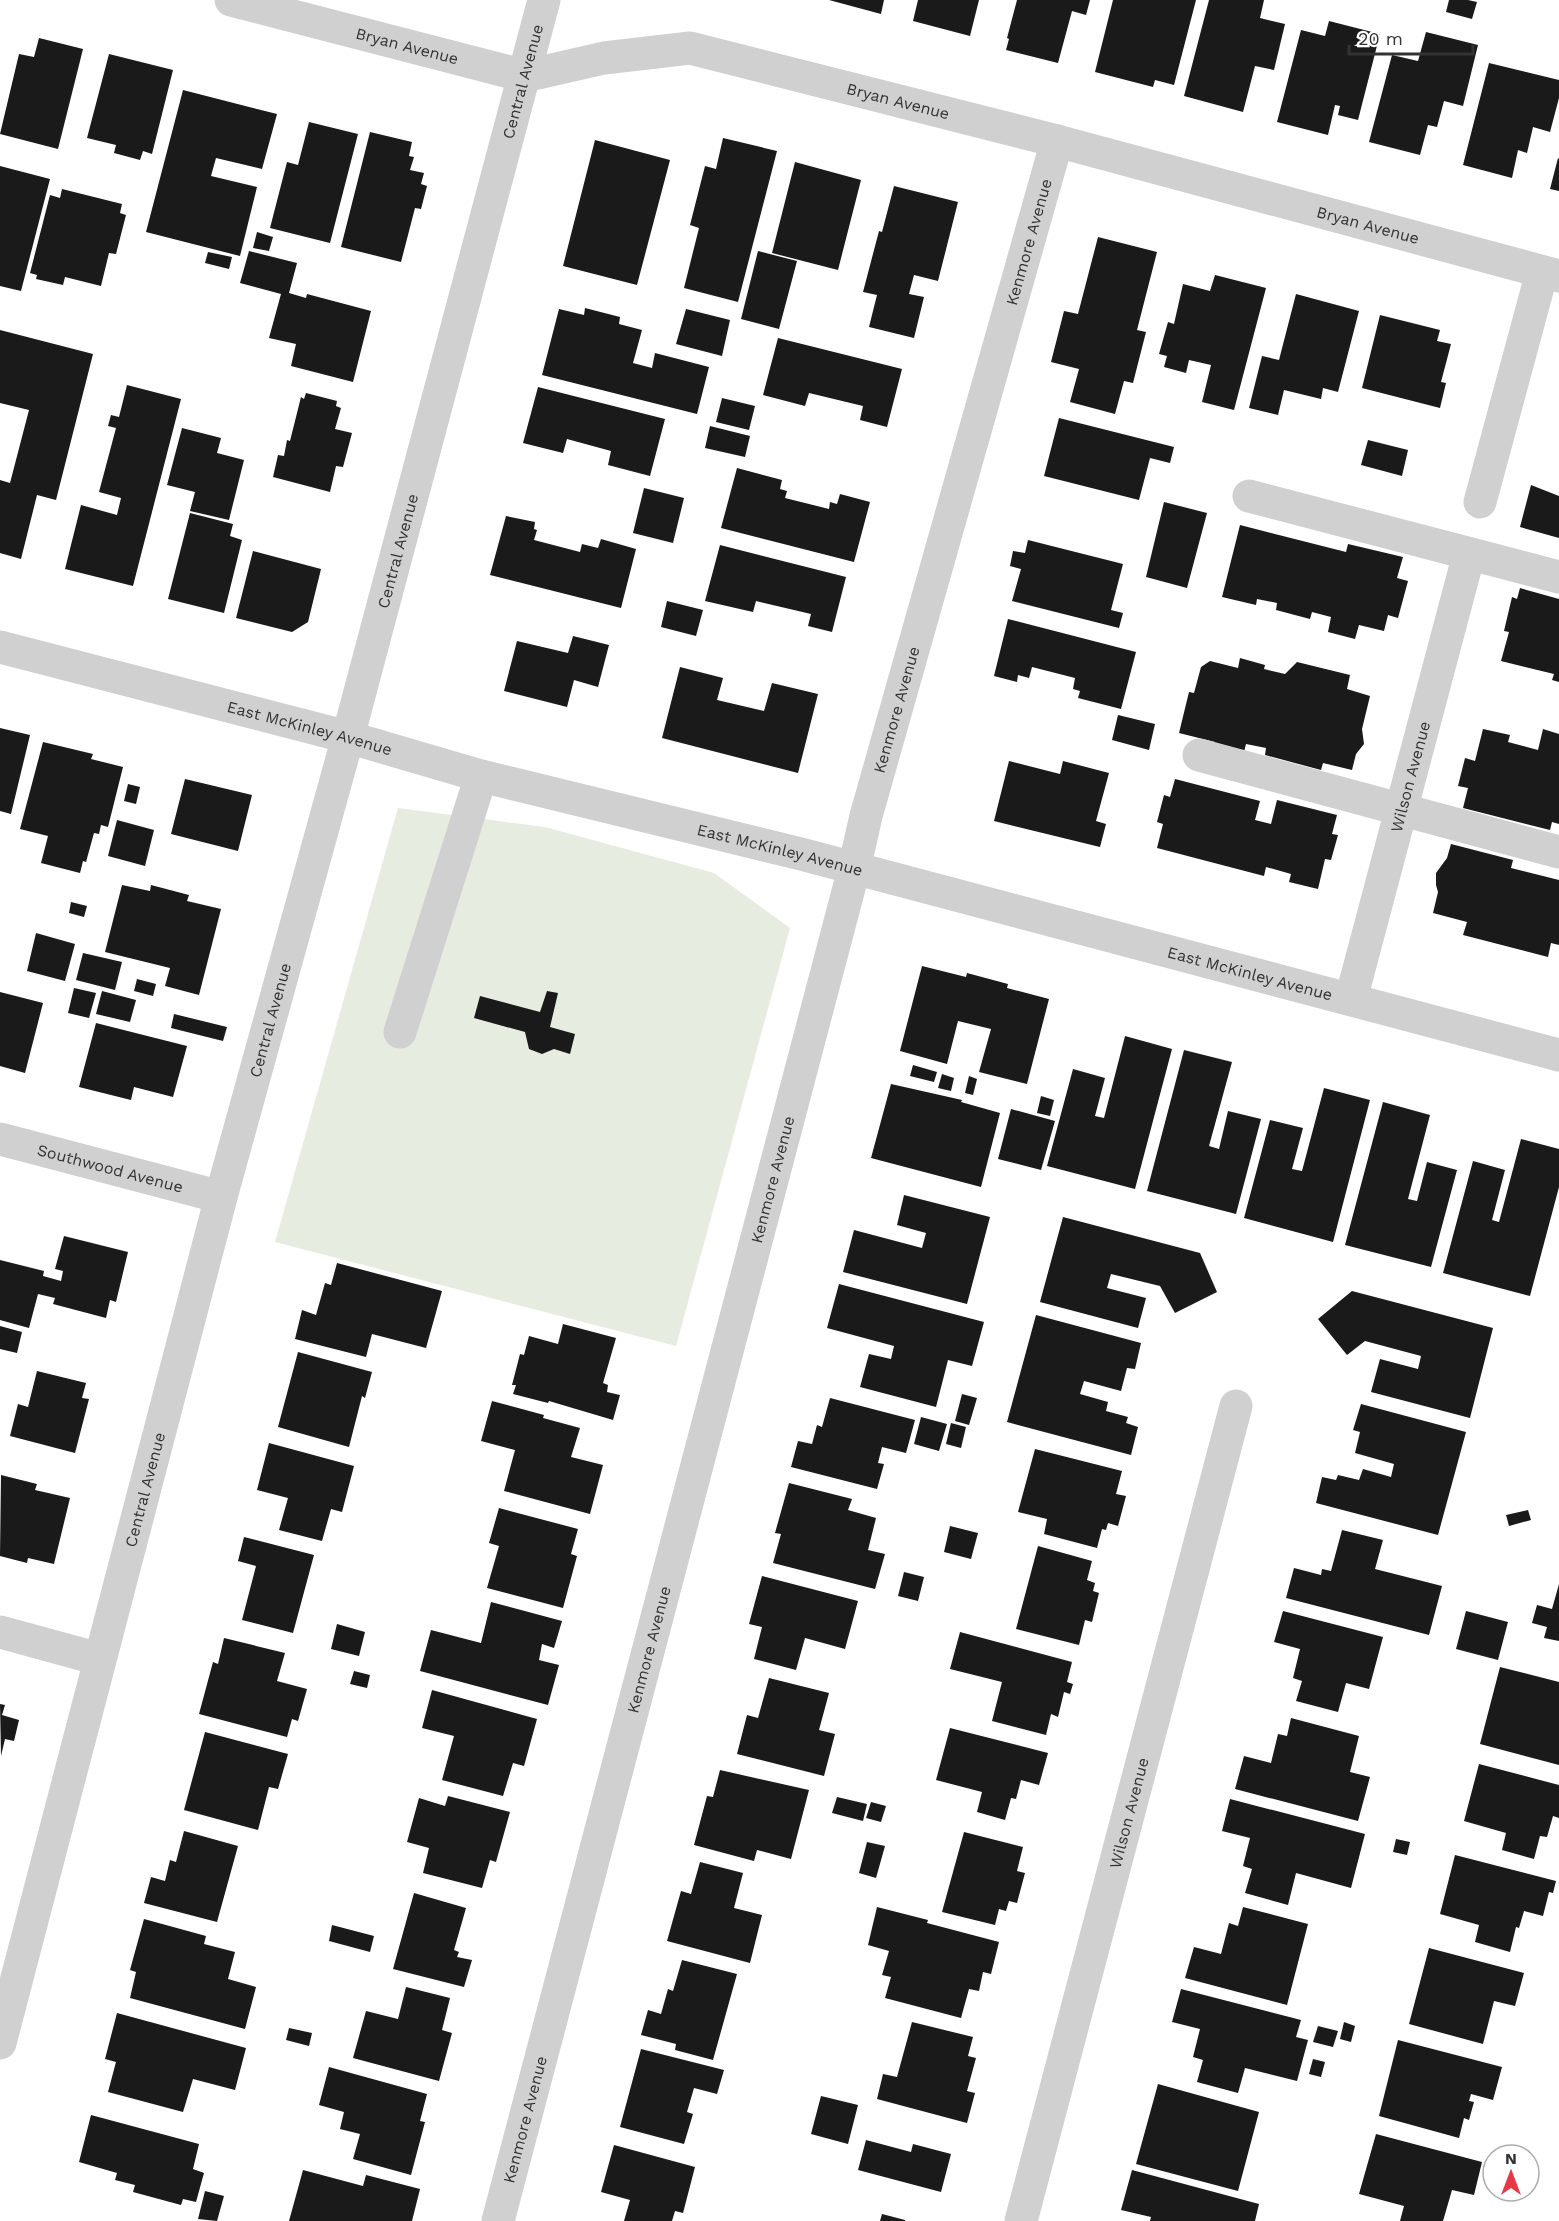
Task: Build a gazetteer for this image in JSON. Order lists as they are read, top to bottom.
{
  "streets": {
    "street": [
      "Bryan Avenue",
      "Central Avenue",
      "Kenmore Avenue",
      "East McKinley Avenue",
      "Wilson Avenue",
      "Southwood Avenue"
    ]
  },
  "crossings": [
    ["Bryan Avenue", "Central Avenue"],
    ["Bryan Avenue", "Kenmore Avenue"],
    ["Central Avenue", "East McKinley Avenue"],
    ["Central Avenue", "Southwood Avenue"],
    ["Kenmore Avenue", "East McKinley Avenue"],
    ["East McKinley Avenue", "Wilson Avenue"]
  ],
  "scale_bar": "20 m",
  "north": "top"
}
